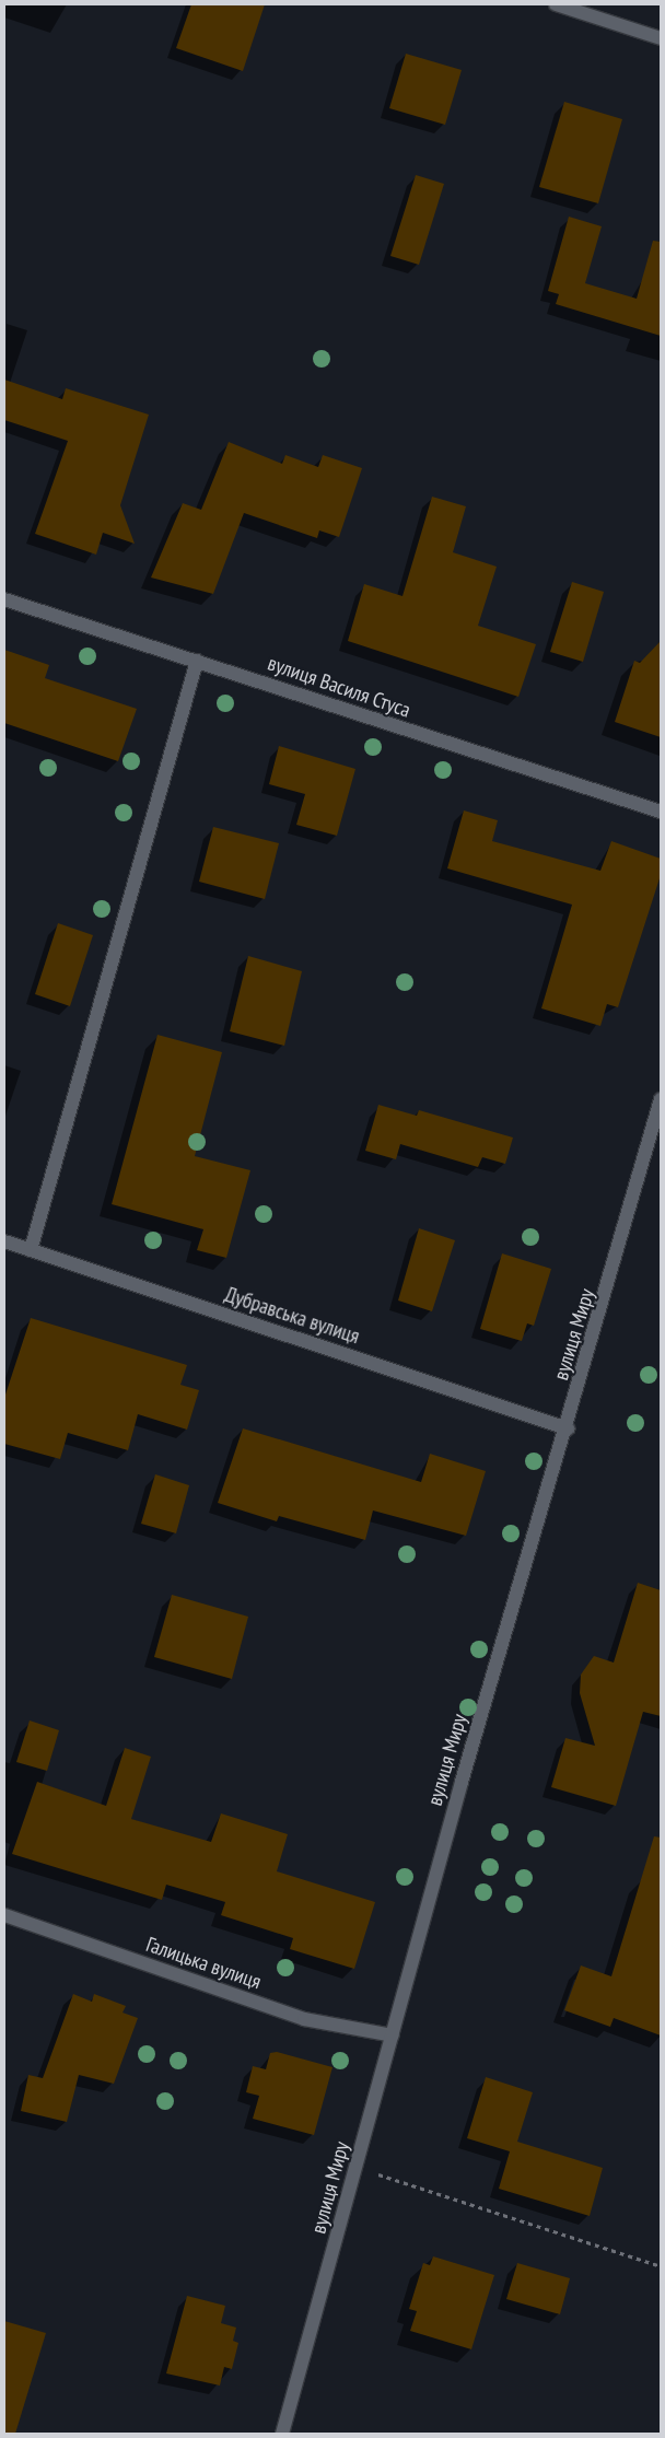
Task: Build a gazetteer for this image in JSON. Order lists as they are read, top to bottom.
{
  "streets": {
    "street": [
      "вулиця Василя Стуса",
      "Дубравська вулиця",
      "вулиця Миру",
      "Галицька вулиця"
    ]
  },
  "crossings": [
    ["Дубравська вулиця", "вулиця Миру"],
    ["вулиця Миру", "Галицька вулиця"]
  ]
}
